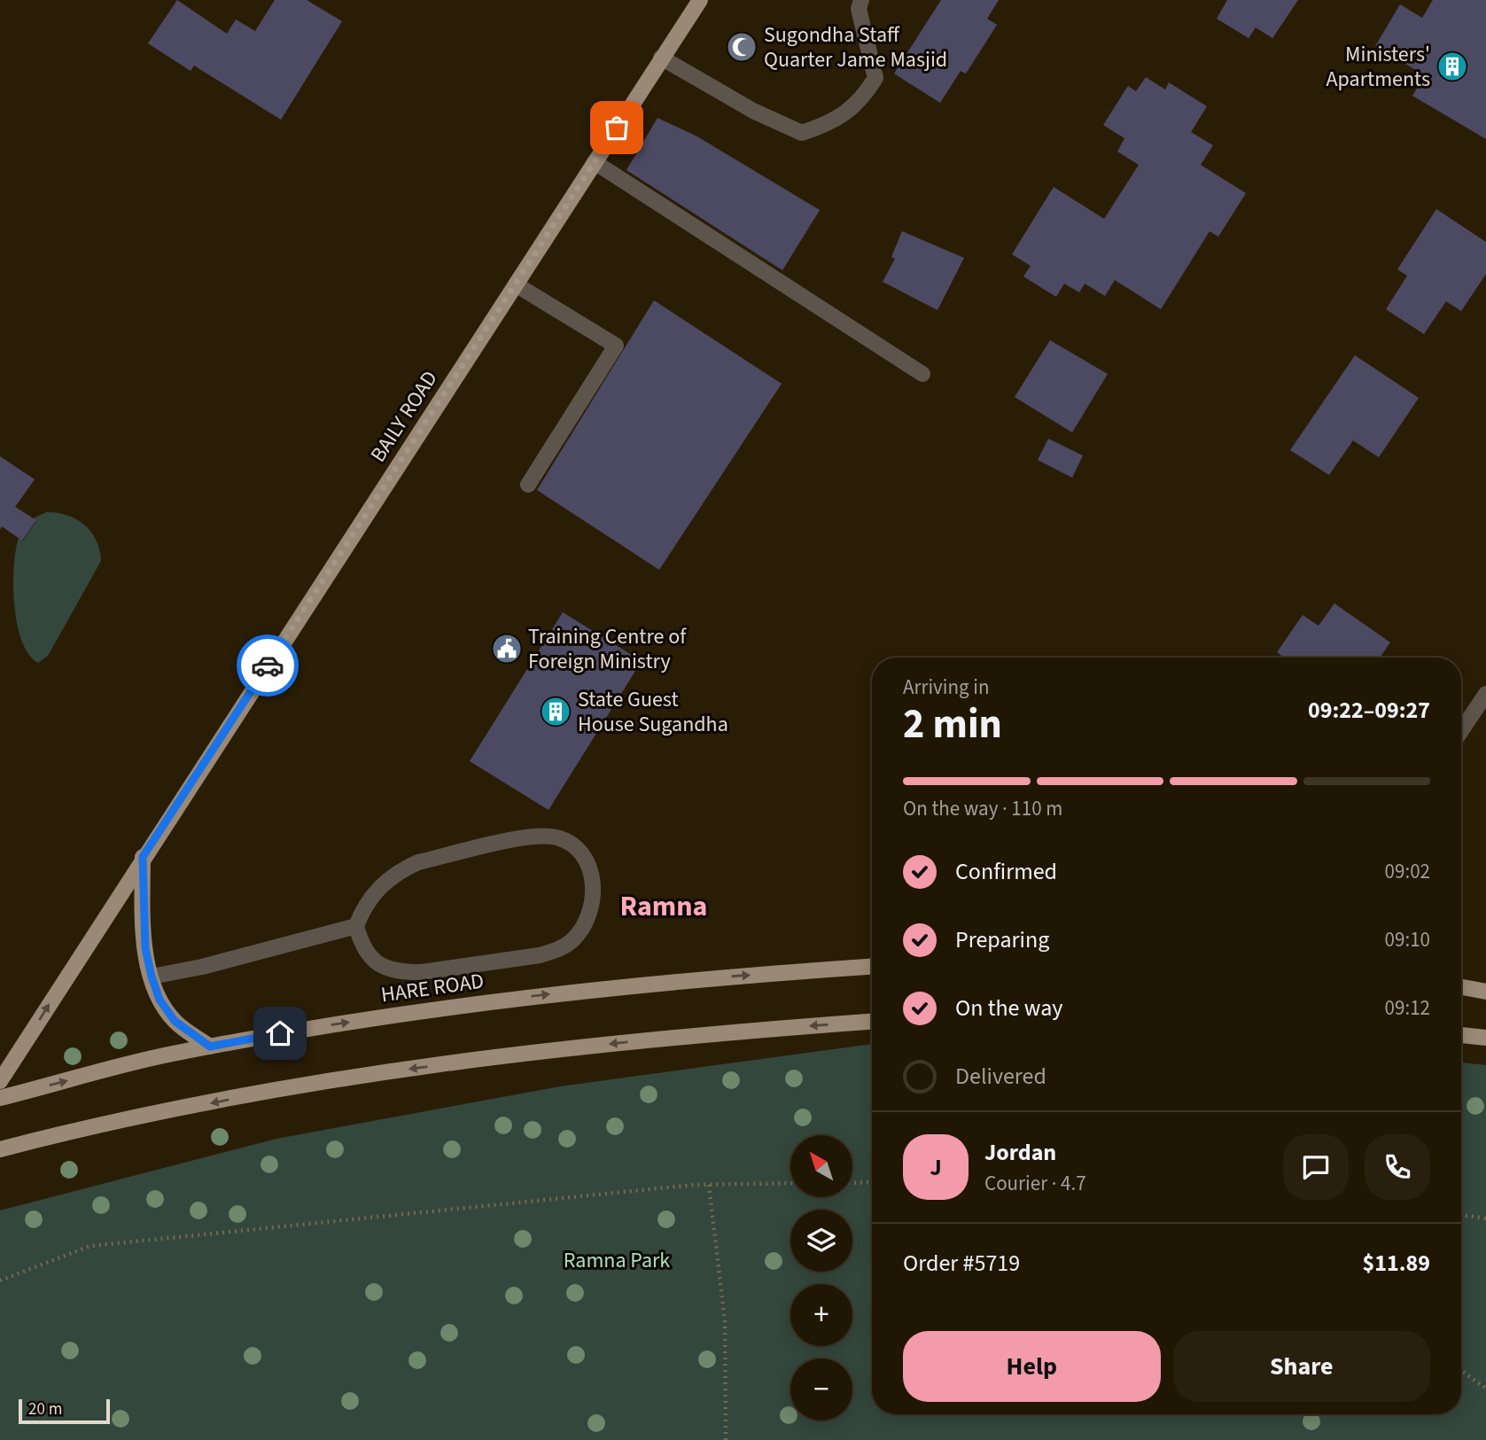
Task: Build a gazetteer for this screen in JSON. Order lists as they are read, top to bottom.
{
  "streets": {
    "main road": ["BAILY ROAD", "HARE ROAD"]
  },
  "districts": ["Ramna"],
  "parks": ["Ramna Park"],
  "places": {
    "mosque": ["Sugondha Staff Quarter Jame Masjid"],
    "building": ["Ministers' Apartments", "State Guest House Sugandha"],
    "public building": ["Training Centre of Foreign Ministry"]
  },
  "scale_bar": "20 m",
  "north": "top left",
  "page": {
    "heading": ["2 min", "Arriving in", "09:22–09:27"],
    "panel": [
      "Jordan",
      "Courier · 4.7",
      "Order #5719",
      "$11.89"
    ],
    "bar": "On the way · 110 m",
    "list": [
      ["Confirmed", "09:02"],
      ["Preparing", "09:10"],
      ["On the way", "09:12"],
      "Delivered"
    ],
    "round": "J",
    "map_buttons": ["+", "−"],
    "buttons": ["Help", "Share"],
    "scale": "20 m"
  }
}
